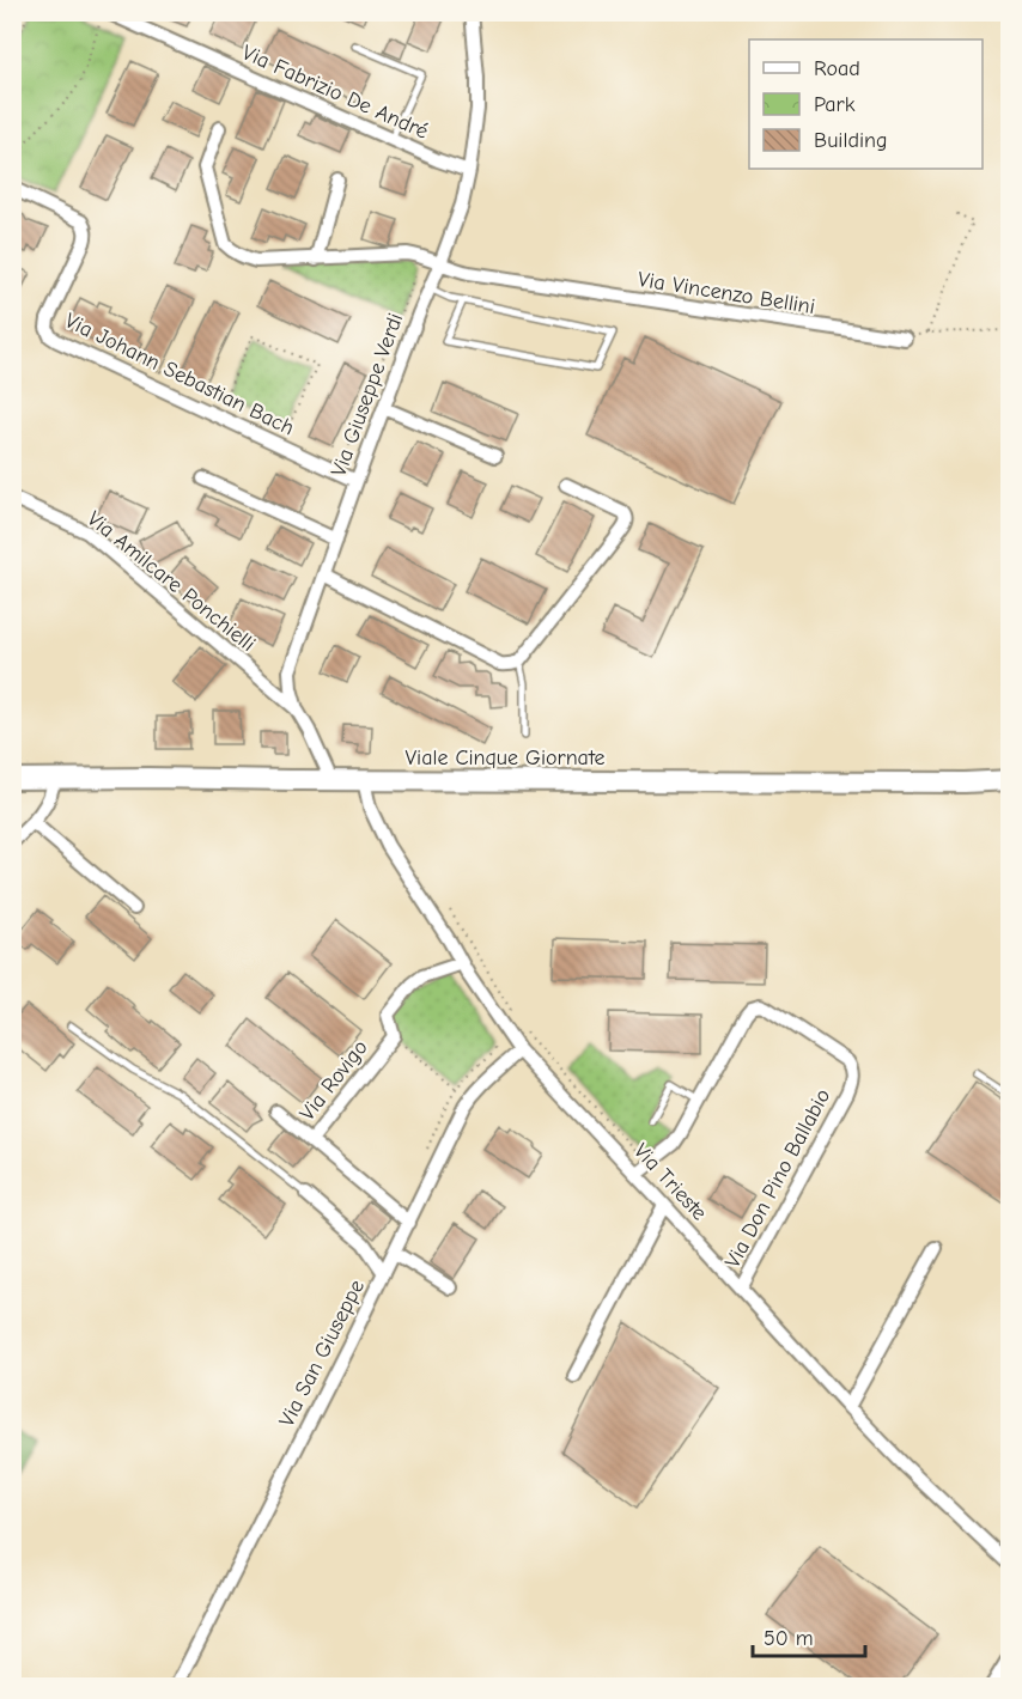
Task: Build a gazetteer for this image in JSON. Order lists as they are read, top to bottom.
{
  "streets": {
    "main road": ["Viale Cinque Giornate"],
    "street": [
      "Via Fabrizio De André",
      "Via Vincenzo Bellini",
      "Via Johann Sebastian Bach",
      "Via Giuseppe Verdi",
      "Via Amilcare Ponchielli",
      "Via Rovigo",
      "Via Don Pino Ballabio",
      "Via Trieste",
      "Via San Giuseppe"
    ]
  },
  "crossings": [
    ["Via Fabrizio De André", "Via Giuseppe Verdi"],
    ["Via Vincenzo Bellini", "Via Giuseppe Verdi"],
    ["Via Johann Sebastian Bach", "Via Giuseppe Verdi"],
    ["Via Giuseppe Verdi", "Via Amilcare Ponchielli"],
    ["Via Giuseppe Verdi", "Viale Cinque Giornate"],
    ["Viale Cinque Giornate", "Via Trieste"],
    ["Via Rovigo", "Via Trieste"],
    ["Via Don Pino Ballabio", "Via Trieste"],
    ["Via Trieste", "Via San Giuseppe"]
  ],
  "legend": ["Road", "Park", "Building"],
  "scale_bar": "50 m"
}
